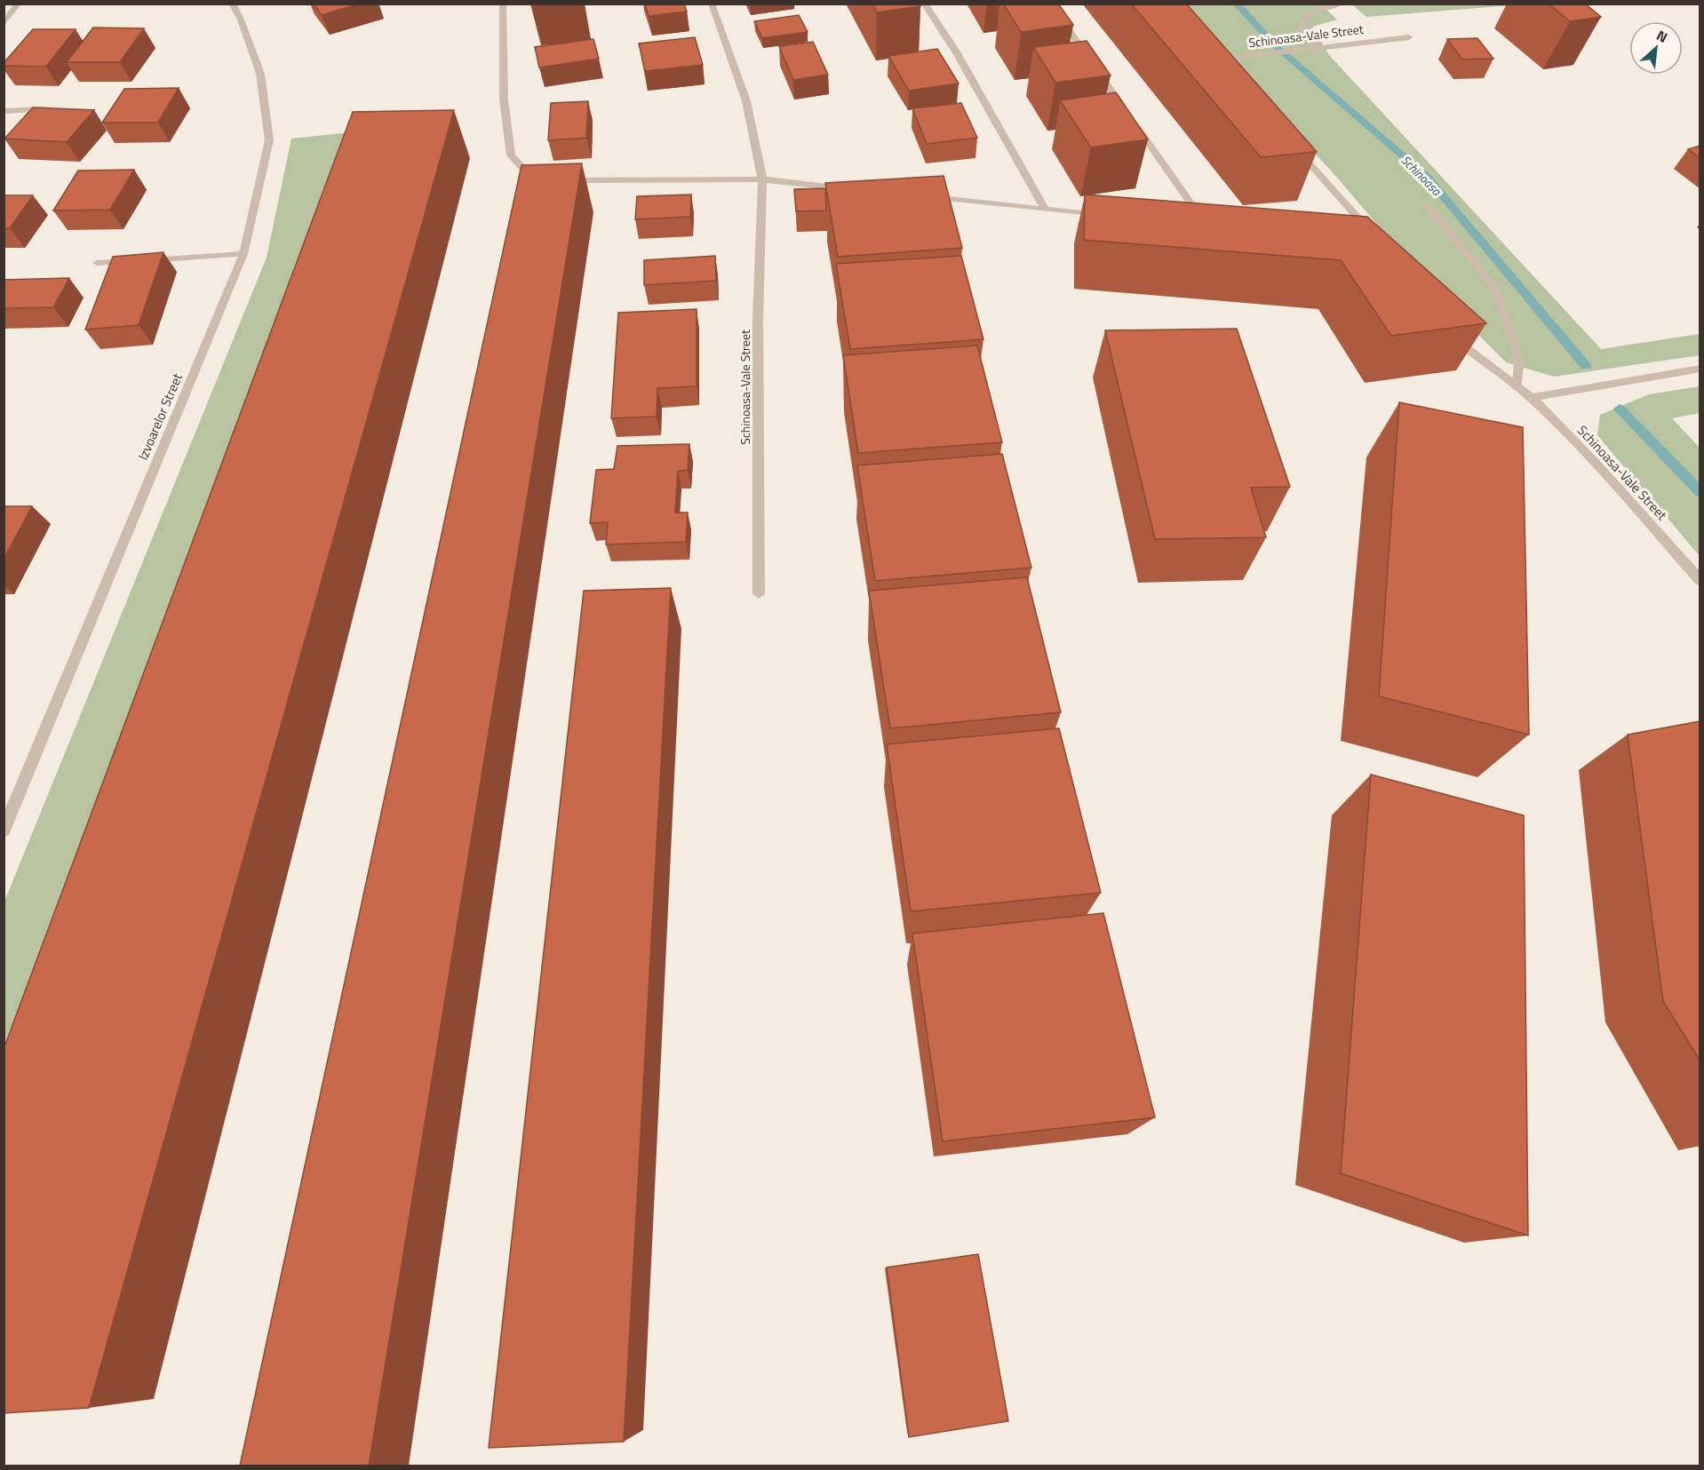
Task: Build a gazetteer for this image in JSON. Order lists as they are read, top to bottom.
{
  "streets": {
    "street": ["Schinoasa-Vale Street", "Izvoarelor Street"]
  },
  "water": ["Schinoasa"],
  "north": "top right"
}
